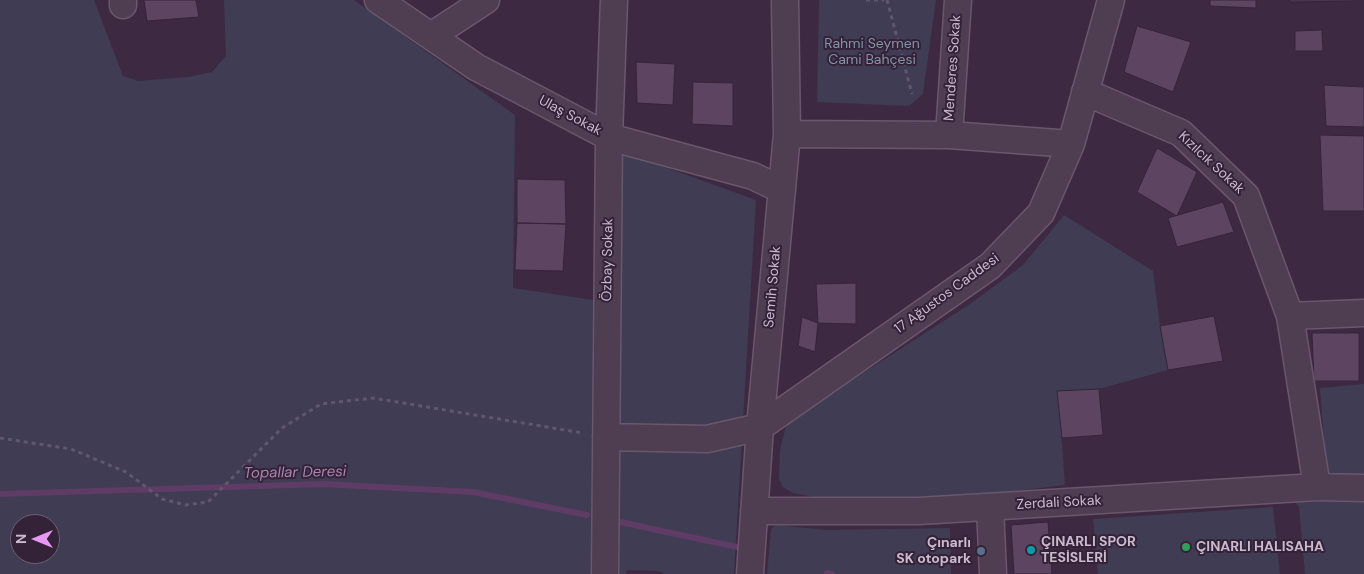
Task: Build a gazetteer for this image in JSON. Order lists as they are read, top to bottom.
{
  "streets": {
    "street": [
      "Menderes Sokak",
      "Ulaş Sokak",
      "Kızılcık Sokak",
      "Özbay Sokak",
      "Semih Sokak",
      "17 Ağustos Caddesi",
      "Zerdali Sokak"
    ]
  },
  "crossings": [
    ["Ulaş Sokak", "Özbay Sokak"],
    ["Ulaş Sokak", "Semih Sokak"],
    ["Kızılcık Sokak", "17 Ağustos Caddesi"],
    ["Kızılcık Sokak", "Zerdali Sokak"],
    ["Semih Sokak", "17 Ağustos Caddesi"],
    ["Semih Sokak", "Zerdali Sokak"]
  ],
  "water": ["Topallar Deresi"],
  "parks": ["Rahmi Seymen Cami Bahçesi"],
  "places": ["ÇINARLI HALISAHA", "ÇINARLI SPOR TESİSLERİ", "Çınarlı SK otopark"],
  "north": "left"
}
